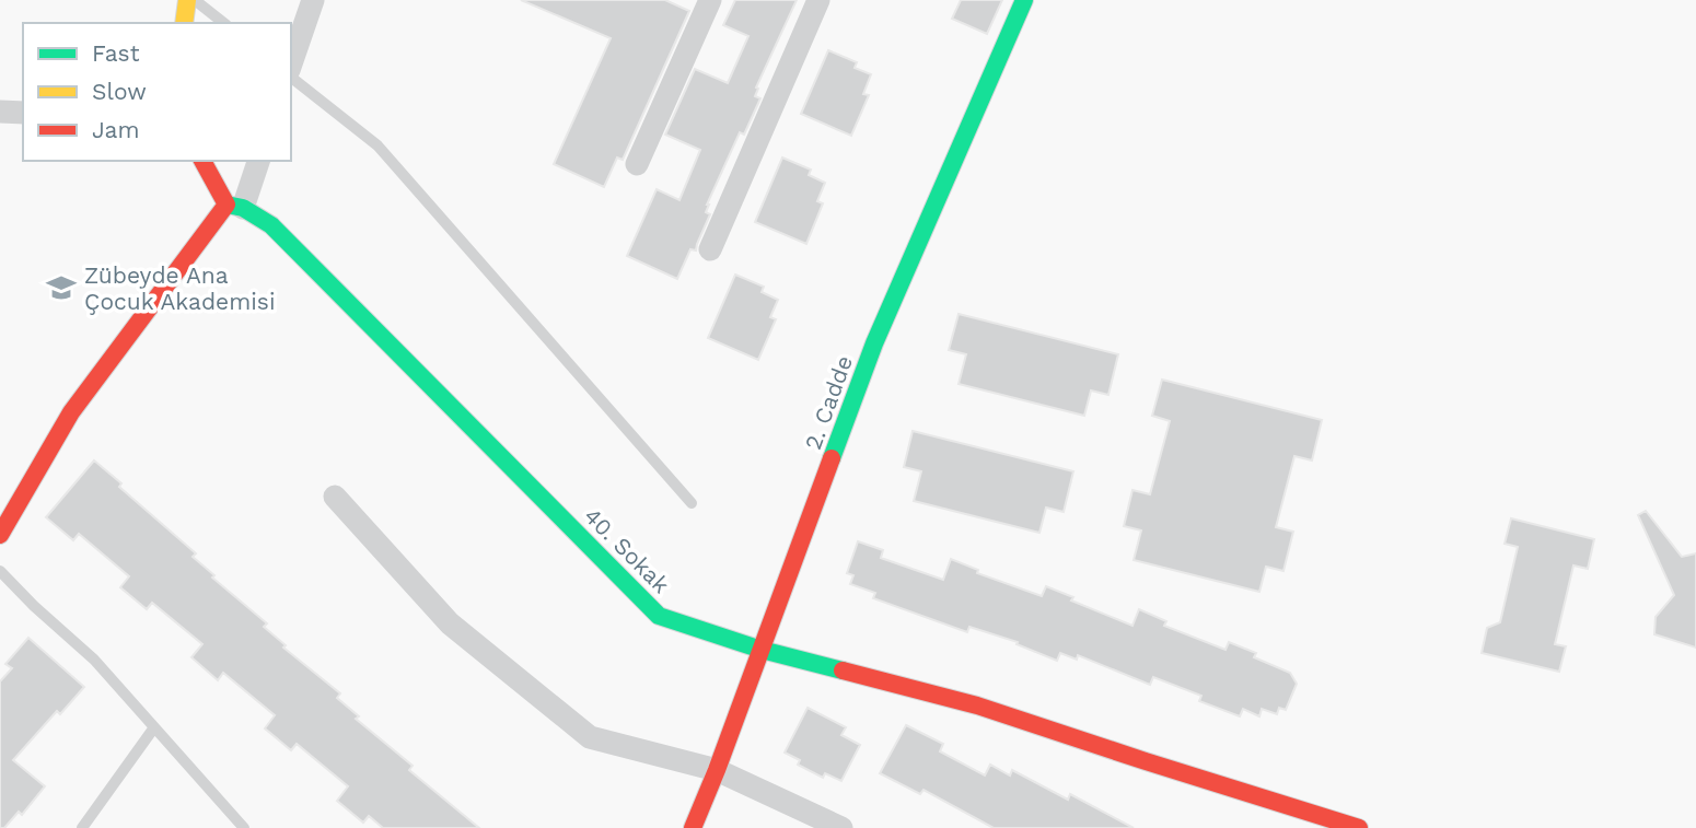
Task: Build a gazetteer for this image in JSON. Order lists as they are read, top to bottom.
{
  "streets": {
    "street": ["2. Cadde", "40. Sokak"]
  },
  "crossings": [
    ["2. Cadde", "40. Sokak"]
  ],
  "places": {
    "school or university": ["Zübeyde Ana Çocuk Akademisi"]
  },
  "legend": ["Fast", "Slow", "Jam"]
}
